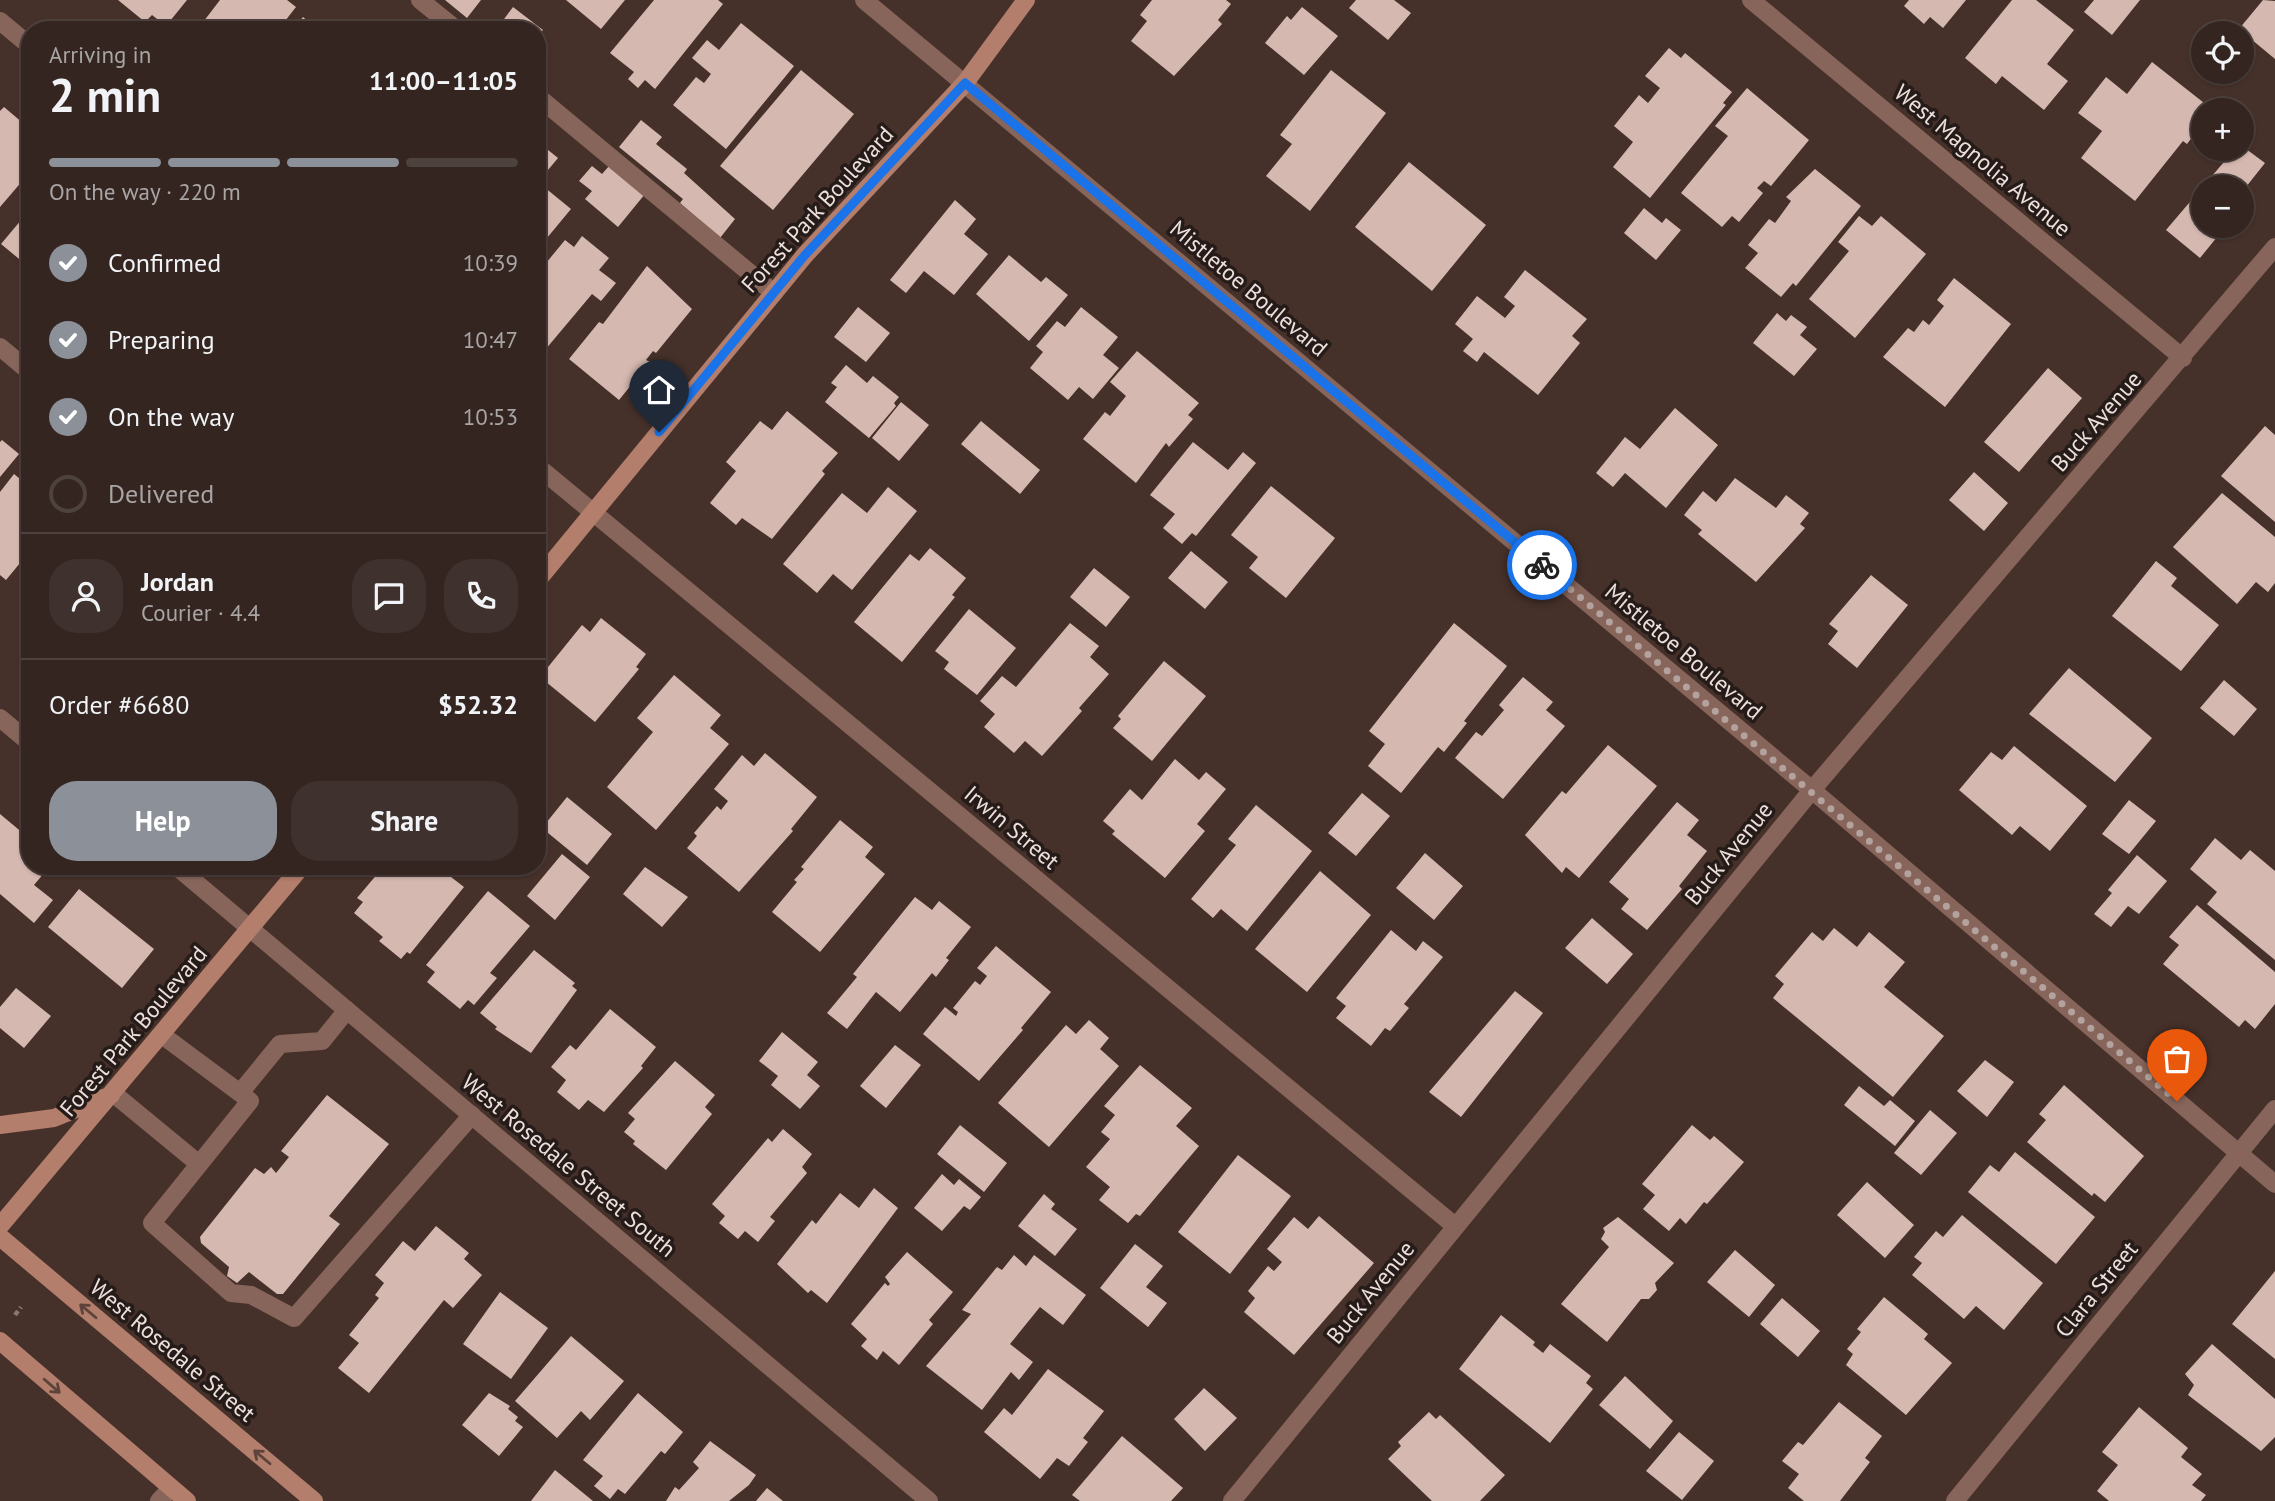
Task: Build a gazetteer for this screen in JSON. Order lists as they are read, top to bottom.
{
  "streets": {
    "main road": ["Forest Park Boulevard", "West Rosedale Street"],
    "street": [
      "West Magnolia Avenue",
      "Mistletoe Boulevard",
      "Buck Avenue",
      "Irwin Street",
      "West Rosedale Street South",
      "Clara Street"
    ]
  },
  "crossings": [
    ["West Magnolia Avenue", "Buck Avenue"],
    ["Forest Park Boulevard", "Mistletoe Boulevard"],
    ["Forest Park Boulevard", "Irwin Street"],
    ["Forest Park Boulevard", "West Rosedale Street South"],
    ["Mistletoe Boulevard", "Buck Avenue"],
    ["Mistletoe Boulevard", "Clara Street"],
    ["Buck Avenue", "Irwin Street"]
  ],
  "page": {
    "map_buttons": ["+", "−"],
    "heading": ["2 min", "Arriving in", "11:00–11:05"],
    "panel": [
      "Jordan",
      "Courier · 4.4",
      "Order #6680",
      "$52.32"
    ],
    "bar": "On the way · 220 m",
    "list": [
      ["Confirmed", "10:39"],
      ["Preparing", "10:47"],
      ["On the way", "10:53"],
      "Delivered"
    ],
    "buttons": ["Help", "Share"]
  }
}
